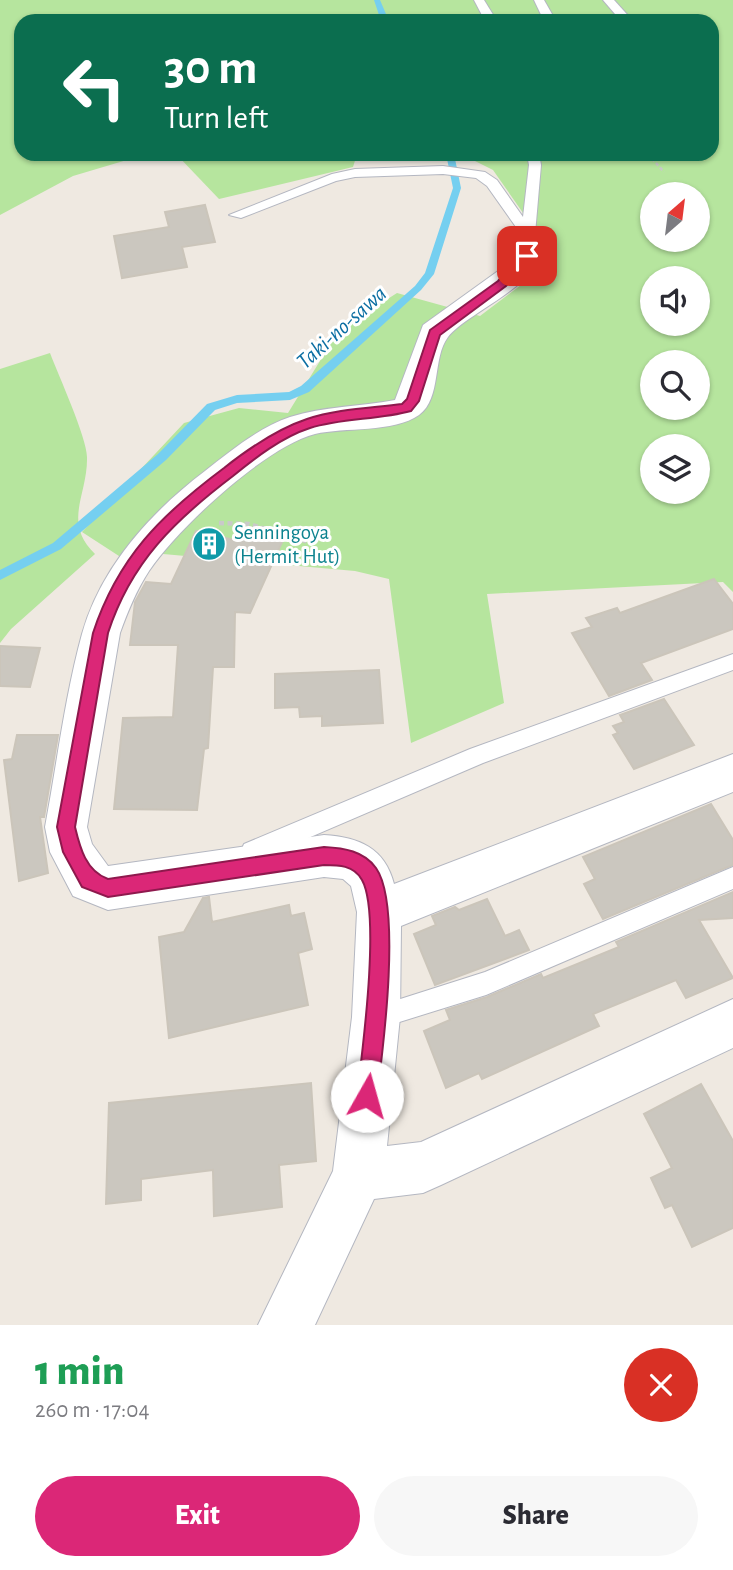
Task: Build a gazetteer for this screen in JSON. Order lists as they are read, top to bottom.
{
  "water": ["Taki-no-sawa"],
  "places": {
    "building": ["Senningoya (Hermit Hut)"]
  },
  "north": "top right",
  "page": {
    "turn": ["30 m", "Turn left"],
    "heading": ["1 min", "260 m · 17:04"],
    "buttons": ["Exit", "Share"]
  }
}
